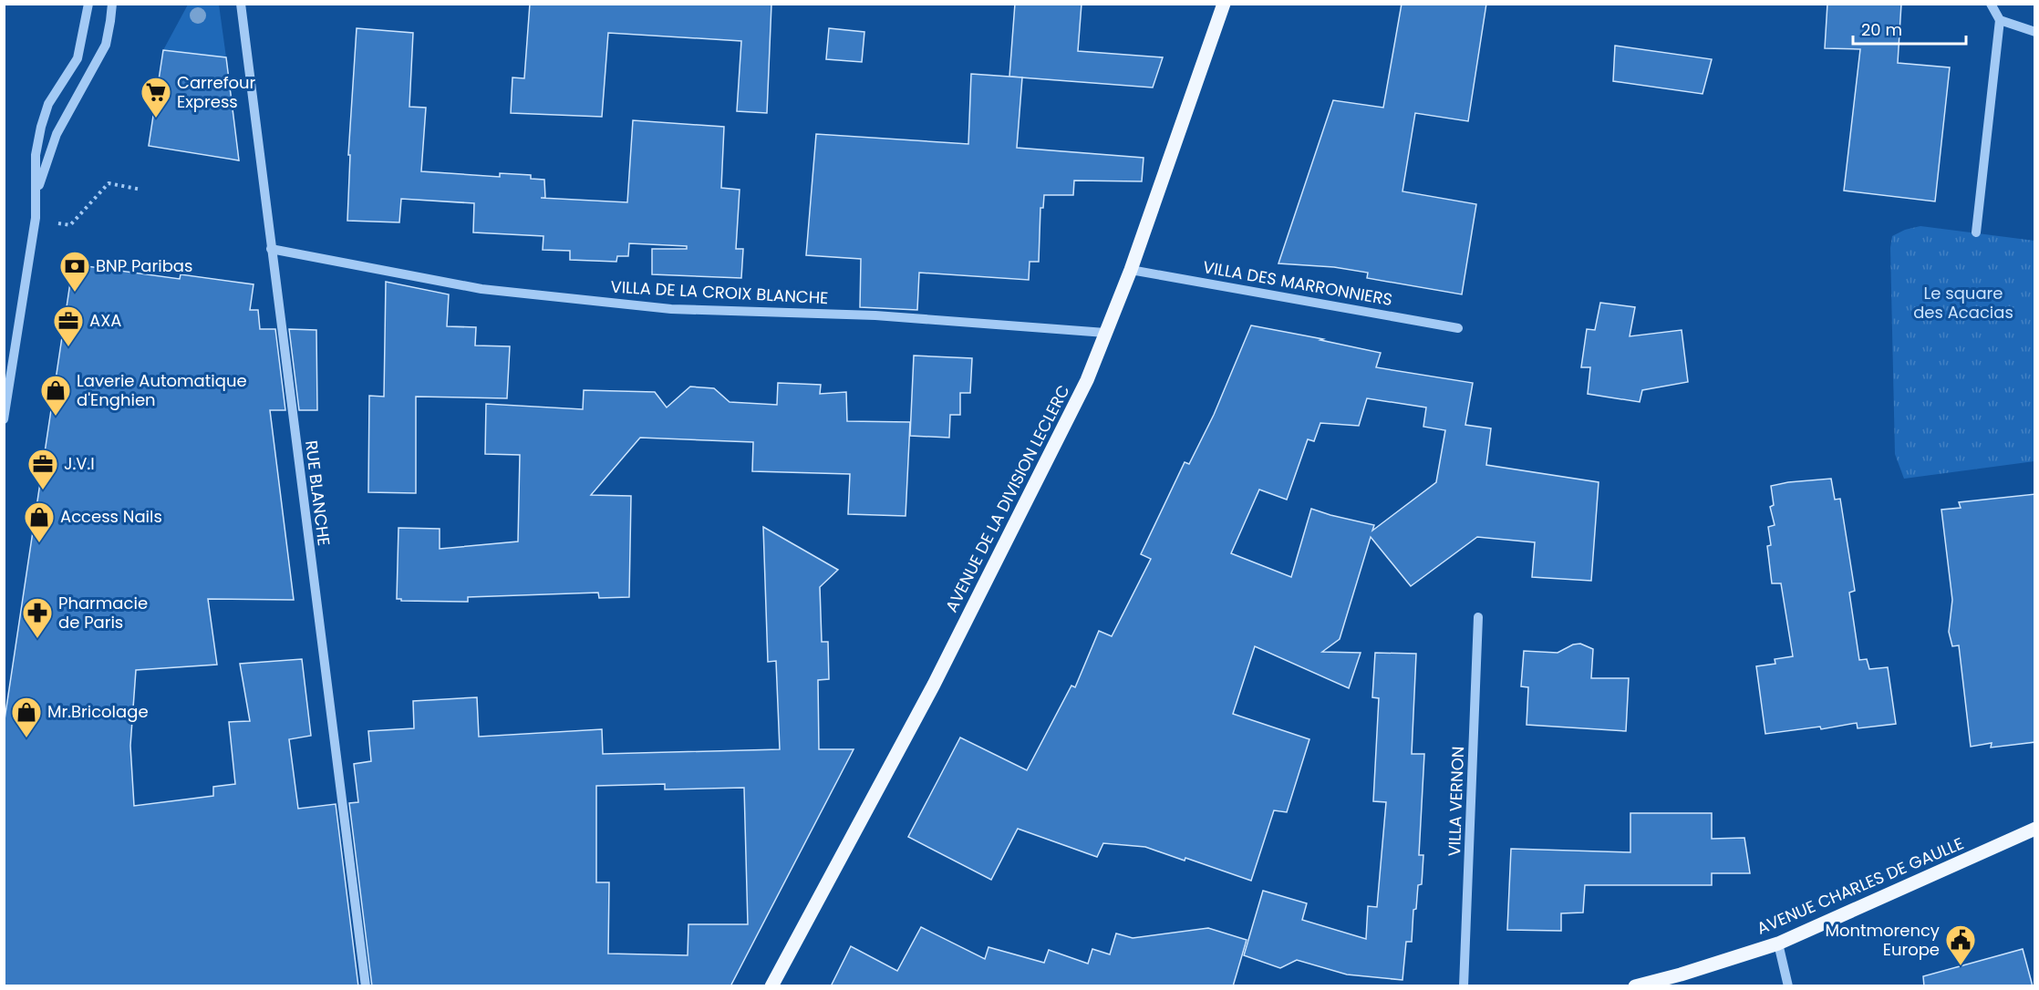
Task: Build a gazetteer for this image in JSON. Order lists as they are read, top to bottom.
{
  "streets": {
    "main road": ["AVENUE DE LA DIVISION LECLERC", "AVENUE CHARLES DE GAULLE"],
    "street": [
      "VILLA DES MARRONNIERS",
      "VILLA DE LA CROIX BLANCHE",
      "RUE BLANCHE",
      "VILLA VERNON"
    ]
  },
  "crossings": [
    ["VILLA DES MARRONNIERS", "AVENUE DE LA DIVISION LECLERC"],
    ["VILLA DE LA CROIX BLANCHE", "RUE BLANCHE"],
    ["VILLA DE LA CROIX BLANCHE", "AVENUE DE LA DIVISION LECLERC"]
  ],
  "parks": ["Le square des Acacias"],
  "places": {
    "supermarket": ["Carrefour Express"],
    "bank": ["BNP Paribas"],
    "office": ["AXA", "J.V.I"],
    "shop": ["Laverie Automatique d'Enghien", "Access Nails", "Mr.Bricolage"],
    "pharmacy": ["Pharmacie de Paris"],
    "public building": ["Montmorency Europe"]
  },
  "scale_bar": "20 m"
}
